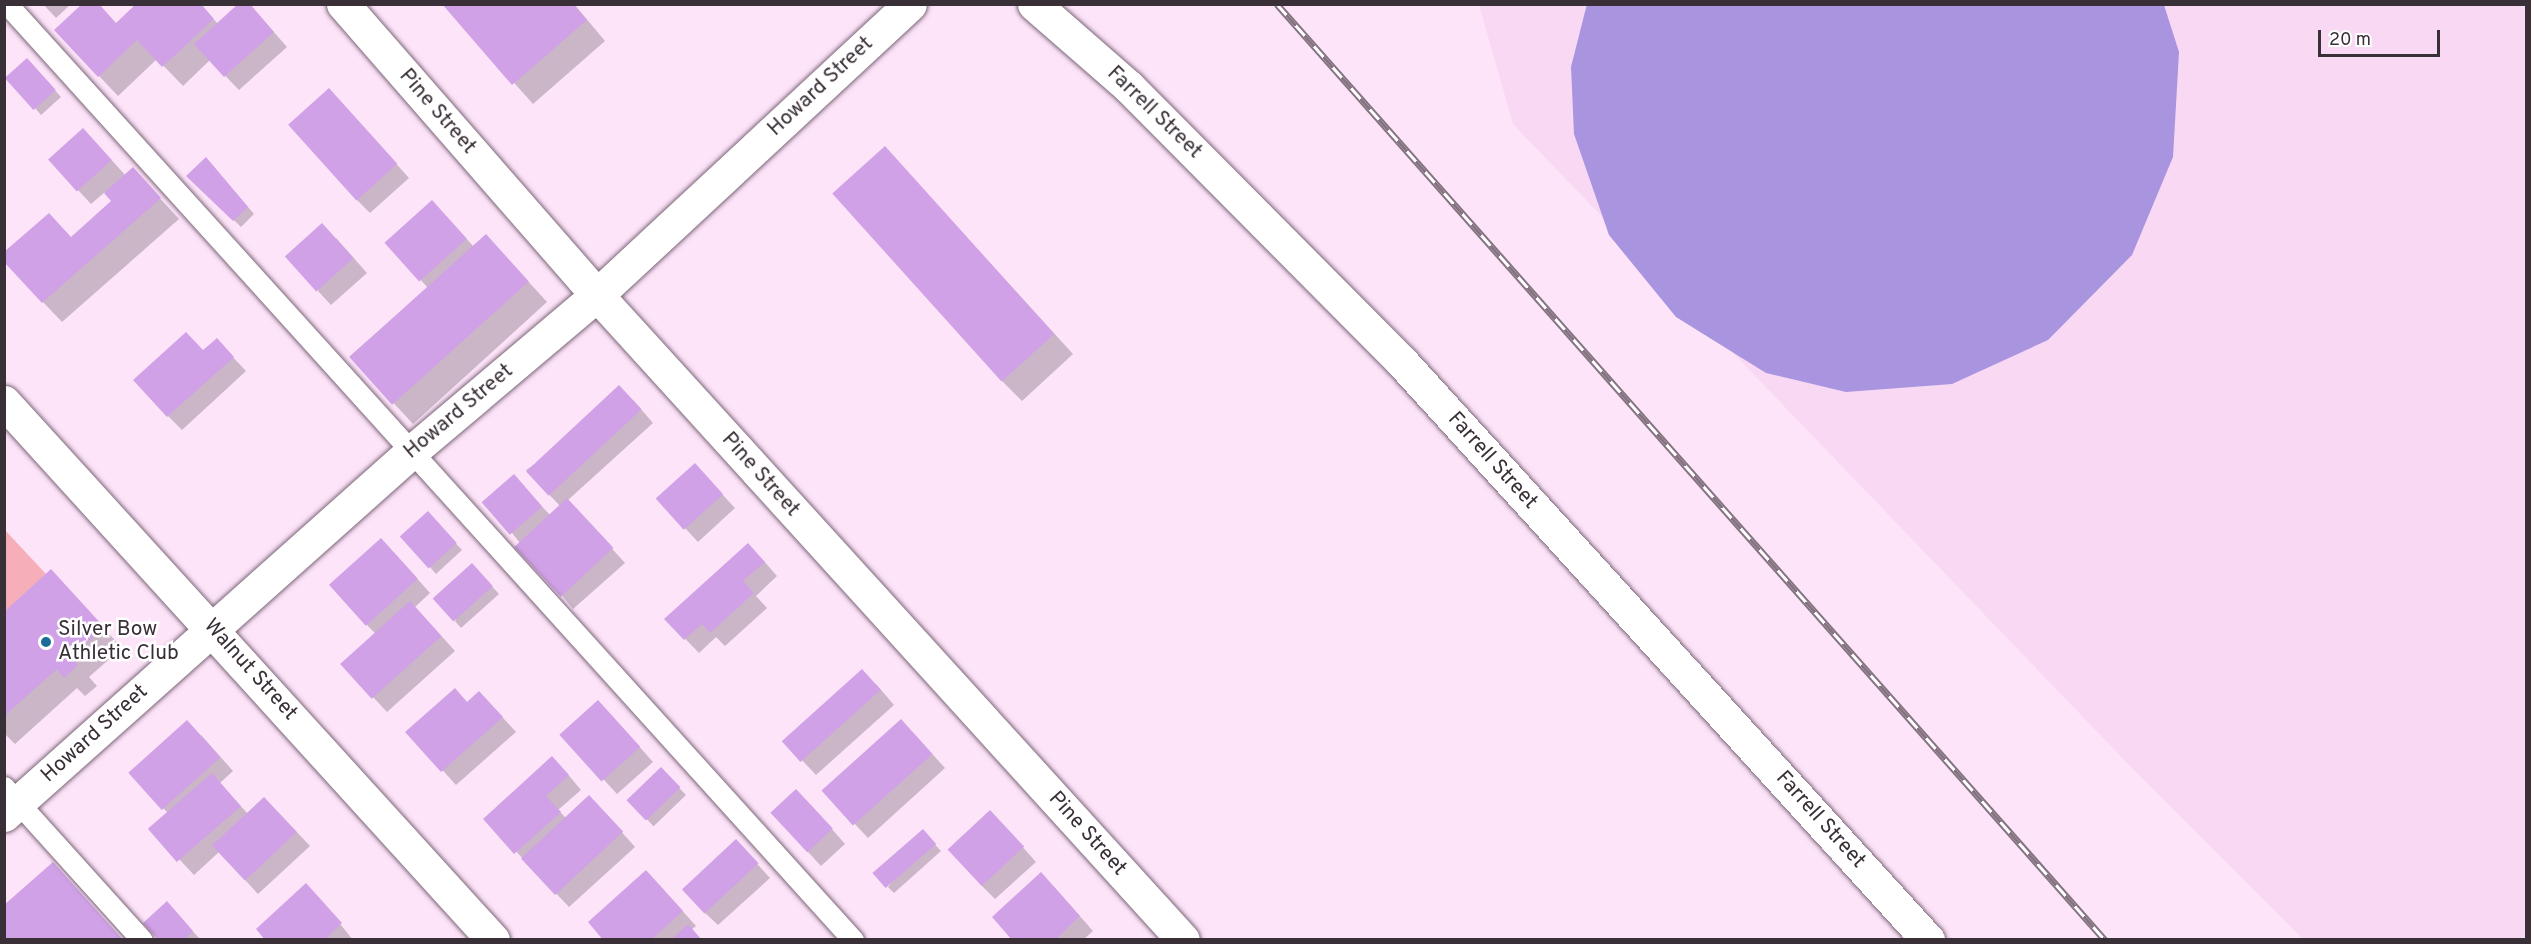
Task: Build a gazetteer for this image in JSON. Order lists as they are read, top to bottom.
{
  "streets": {
    "street": [
      "Howard Street",
      "Pine Street",
      "Farrell Street",
      "Walnut Street"
    ]
  },
  "crossings": [
    ["Howard Street", "Pine Street"],
    ["Howard Street", "Walnut Street"]
  ],
  "places": ["Silver Bow Athletic Club"],
  "scale_bar": "20 m"
}
